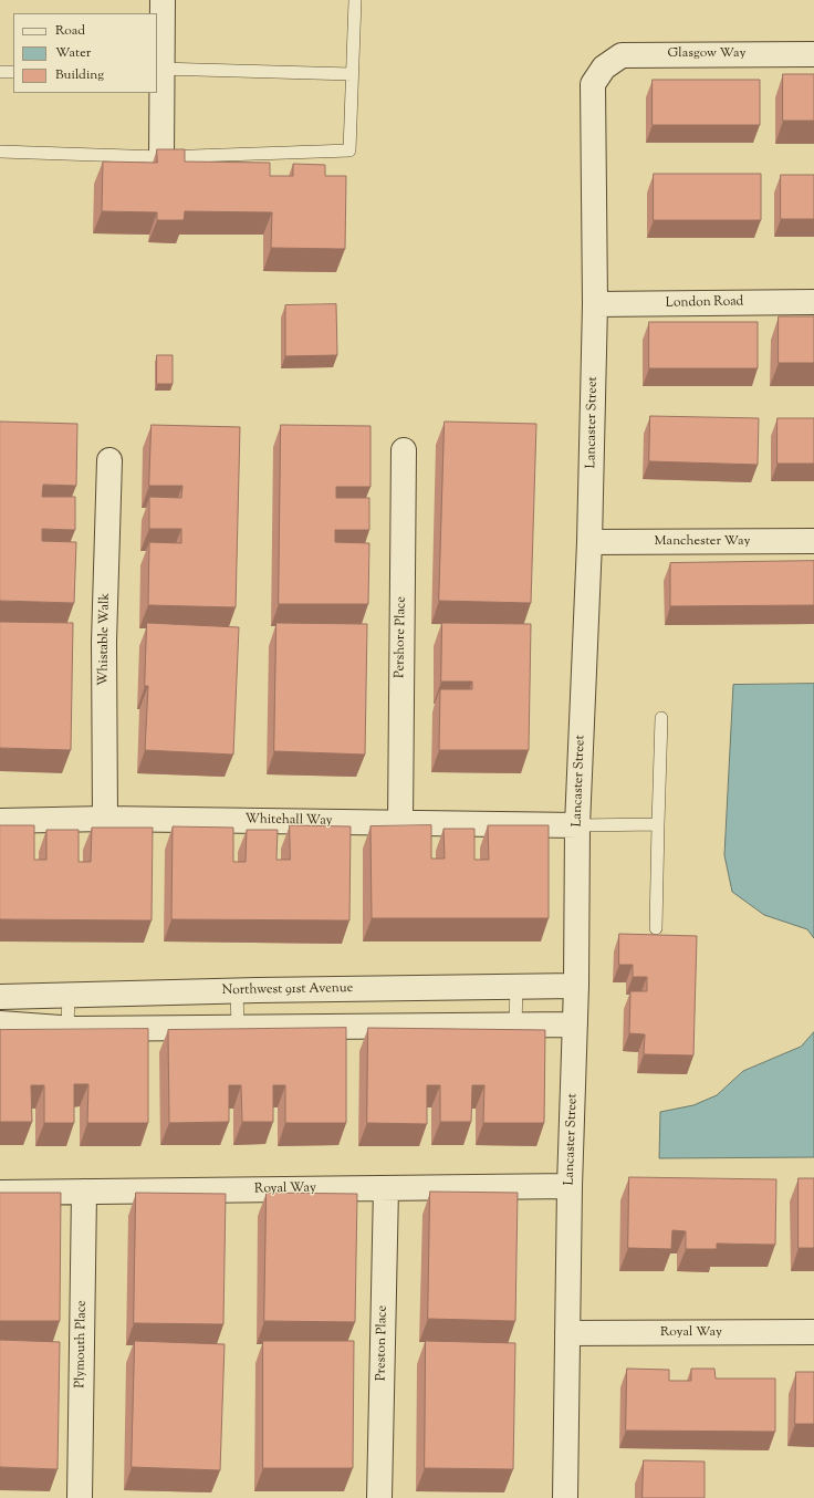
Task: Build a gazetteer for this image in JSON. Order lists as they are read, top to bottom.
{
  "streets": {
    "street": [
      "Glasgow Way",
      "London Road",
      "Lancaster Street",
      "Manchester Way",
      "Pershore Place",
      "Whistable Walk",
      "Whitehall Way",
      "Northwest 91st Avenue",
      "Royal Way",
      "Preston Place",
      "Plymouth Place"
    ]
  },
  "crossings": [
    ["Glasgow Way", "Lancaster Street"],
    ["London Road", "Lancaster Street"],
    ["Lancaster Street", "Manchester Way"],
    ["Lancaster Street", "Whitehall Way"],
    ["Lancaster Street", "Northwest 91st Avenue"],
    ["Lancaster Street", "Royal Way"],
    ["Pershore Place", "Whitehall Way"],
    ["Whistable Walk", "Whitehall Way"],
    ["Royal Way", "Preston Place"],
    ["Royal Way", "Plymouth Place"]
  ],
  "legend": ["Road", "Water", "Building"]
}
